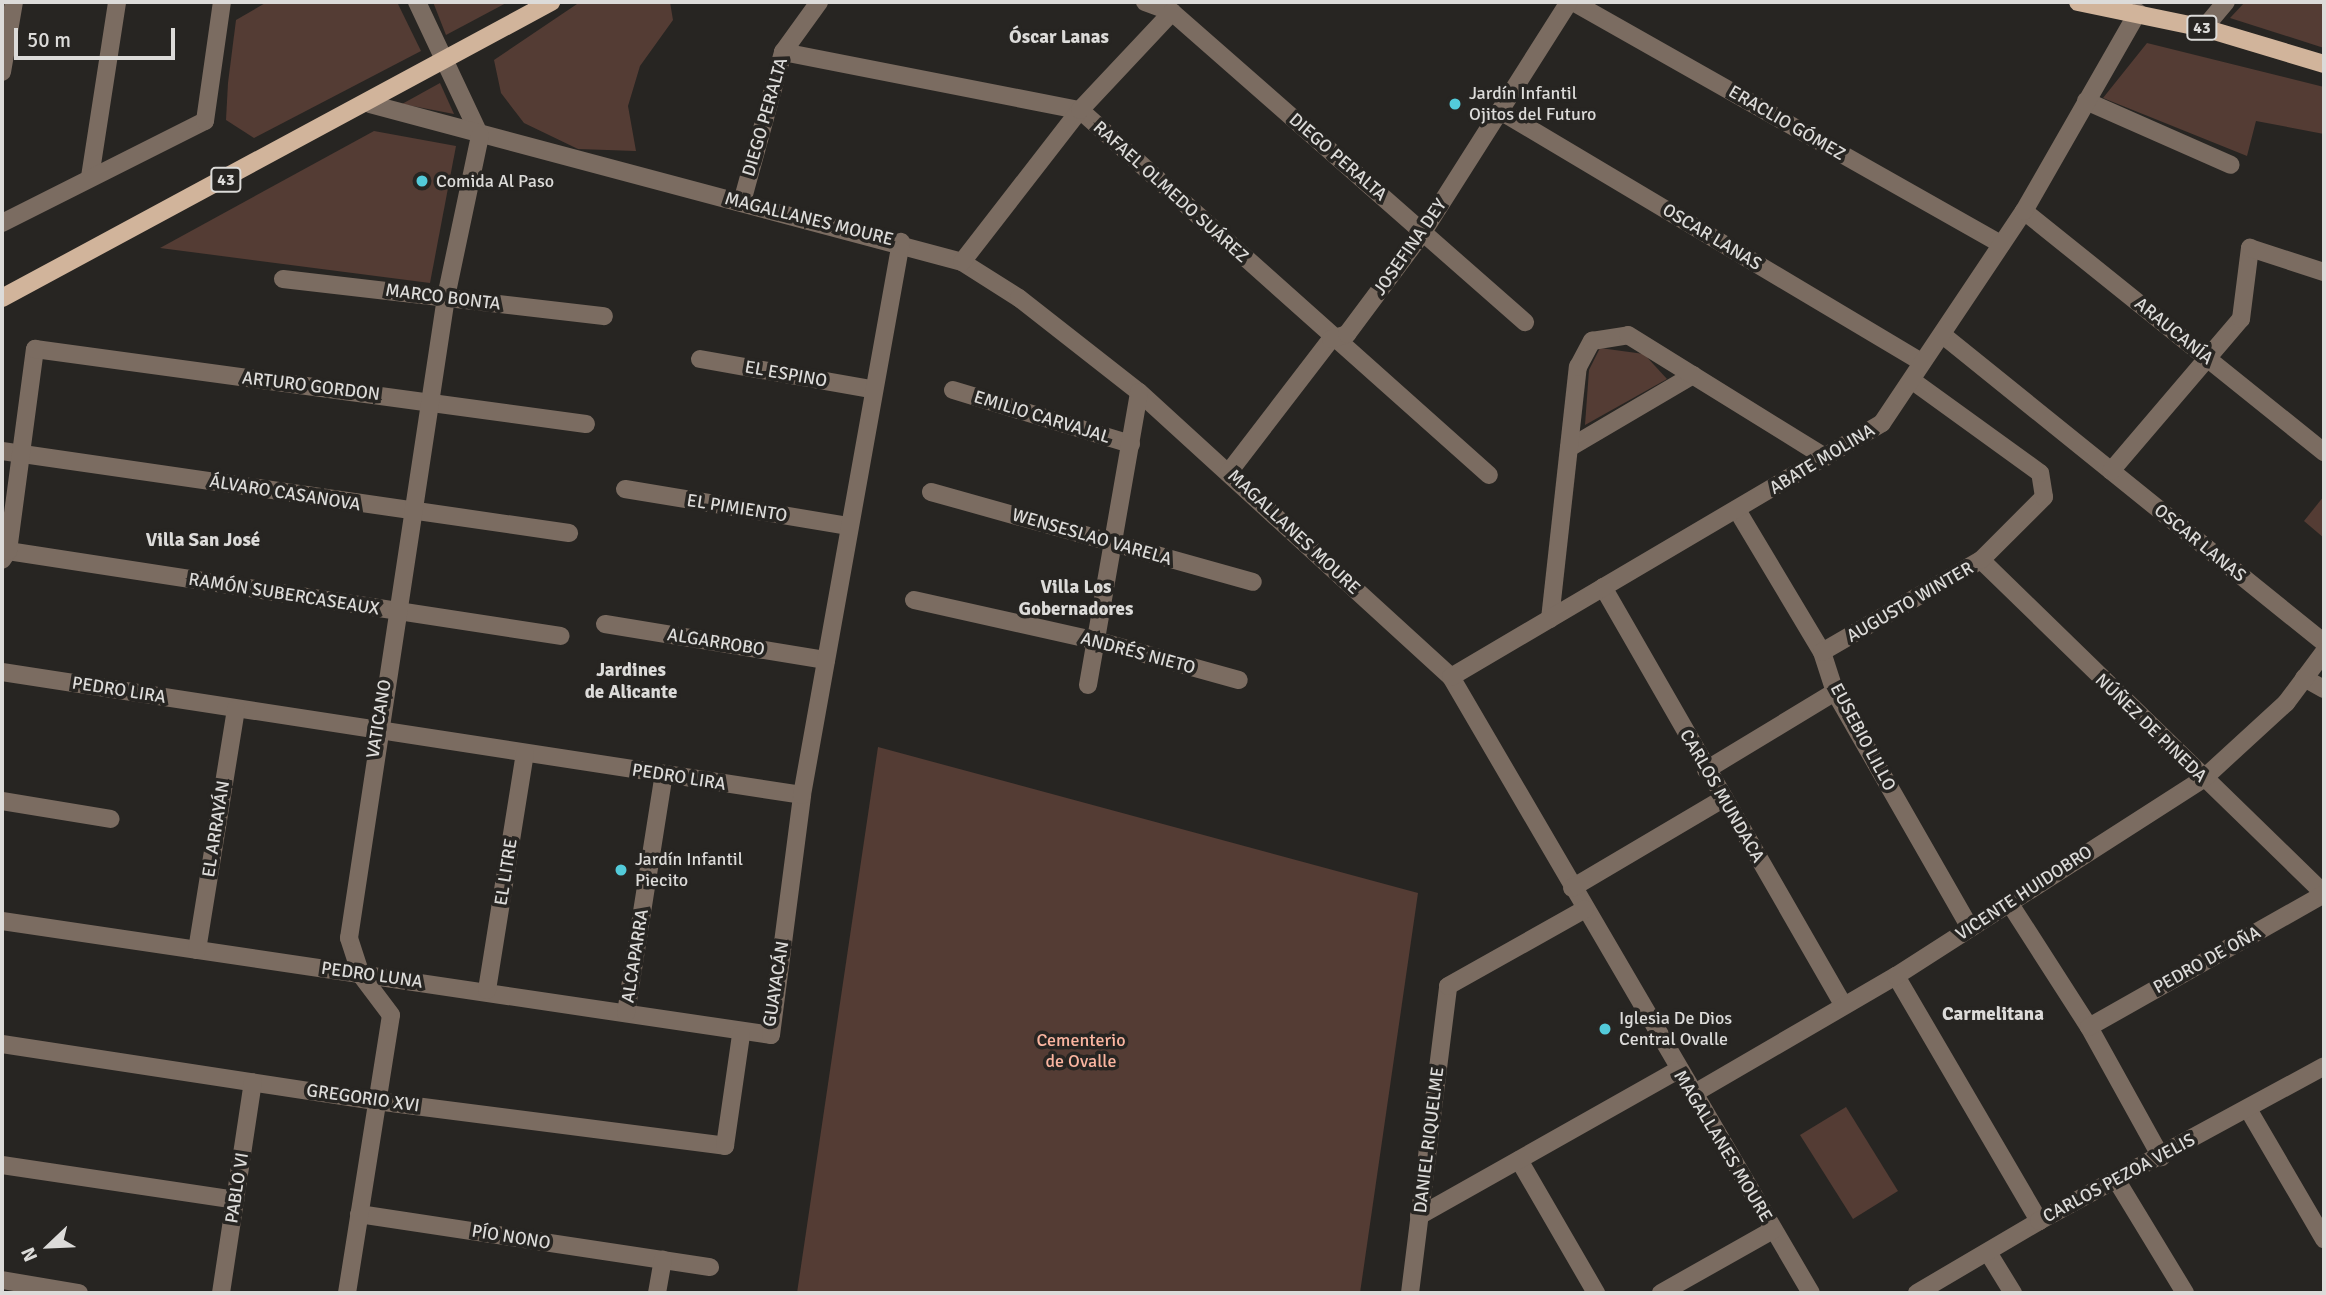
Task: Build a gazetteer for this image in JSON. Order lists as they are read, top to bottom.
{
  "streets": {
    "main road": ["43"],
    "street": [
      "DIEGO PERALTA",
      "ERACLIO GÓMEZ",
      "RAFAEL OLMEDO SUÁREZ",
      "MAGALLANES MOURE",
      "OSCAR LANAS",
      "JOSEFINA DEY",
      "MARCO BONTA",
      "ARAUCANÍA",
      "EL ESPINO",
      "ARTURO GORDON",
      "EMILIO CARVAJAL",
      "ABATE MOLINA",
      "ÁLVARO CASANOVA",
      "EL PIMIENTO",
      "WENSESLAO VARELA",
      "RAMÓN SUBERCASEAUX",
      "AUGUSTO WINTER",
      "ALGARROBO",
      "ANDRÉS NIETO",
      "PEDRO LIRA",
      "VATICANO",
      "NÚÑEZ DE PINEDA",
      "EUSEBIO LILLO",
      "CARLOS MUNDACA",
      "EL ARRAYÁN",
      "EL LITRE",
      "VICENTE HUIDOBRO",
      "ALCAPARRA",
      "PEDRO DE OÑA",
      "PEDRO LUNA",
      "GUAYACÁN",
      "GREGORIO XVI",
      "DANIEL RIQUELME",
      "CARLOS PEZOA VELIS",
      "PABLO VI",
      "PÍO NONO"
    ]
  },
  "crossings": [
    ["43", "MAGALLANES MOURE"],
    ["43", "ABATE MOLINA"],
    ["DIEGO PERALTA", "RAFAEL OLMEDO SUÁREZ"],
    ["DIEGO PERALTA", "MAGALLANES MOURE"],
    ["DIEGO PERALTA", "JOSEFINA DEY"],
    ["ERACLIO GÓMEZ", "JOSEFINA DEY"],
    ["ERACLIO GÓMEZ", "ABATE MOLINA"],
    ["RAFAEL OLMEDO SUÁREZ", "JOSEFINA DEY"],
    ["MAGALLANES MOURE", "JOSEFINA DEY"],
    ["MAGALLANES MOURE", "ABATE MOLINA"],
    ["MAGALLANES MOURE", "VATICANO"],
    ["MAGALLANES MOURE", "VICENTE HUIDOBRO"],
    ["MAGALLANES MOURE", "DANIEL RIQUELME"],
    ["OSCAR LANAS", "JOSEFINA DEY"],
    ["OSCAR LANAS", "ABATE MOLINA"],
    ["MARCO BONTA", "VATICANO"],
    ["ARAUCANÍA", "ABATE MOLINA"],
    ["ARTURO GORDON", "ÁLVARO CASANOVA"],
    ["ARTURO GORDON", "VATICANO"],
    ["ABATE MOLINA", "AUGUSTO WINTER"],
    ["ABATE MOLINA", "EUSEBIO LILLO"],
    ["ABATE MOLINA", "CARLOS MUNDACA"],
    ["ÁLVARO CASANOVA", "VATICANO"],
    ["RAMÓN SUBERCASEAUX", "VATICANO"],
    ["AUGUSTO WINTER", "NÚÑEZ DE PINEDA"],
    ["AUGUSTO WINTER", "EUSEBIO LILLO"],
    ["PEDRO LIRA", "VATICANO"],
    ["PEDRO LIRA", "EL ARRAYÁN"],
    ["PEDRO LIRA", "EL LITRE"],
    ["PEDRO LIRA", "ALCAPARRA"],
    ["PEDRO LIRA", "GUAYACÁN"],
    ["VATICANO", "PEDRO LUNA"],
    ["VATICANO", "GREGORIO XVI"],
    ["VATICANO", "PÍO NONO"],
    ["NÚÑEZ DE PINEDA", "VICENTE HUIDOBRO"],
    ["NÚÑEZ DE PINEDA", "PEDRO DE OÑA"],
    ["EUSEBIO LILLO", "VICENTE HUIDOBRO"],
    ["CARLOS MUNDACA", "VICENTE HUIDOBRO"],
    ["EL ARRAYÁN", "PEDRO LUNA"],
    ["EL LITRE", "PEDRO LUNA"],
    ["ALCAPARRA", "PEDRO LUNA"],
    ["PEDRO LUNA", "GUAYACÁN"],
    ["GUAYACÁN", "GREGORIO XVI"],
    ["GREGORIO XVI", "PABLO VI"]
  ],
  "districts": [
    "Óscar Lanas",
    "Villa San José",
    "Villa Los Gobernadores",
    "Jardines de Alicante",
    "Carmelitana"
  ],
  "parks": ["Cementerio de Ovalle"],
  "places": [
    "Jardín Infantil Ojitos del Futuro",
    "Comida Al Paso",
    "Jardín Infantil Piecito",
    "Iglesia De Dios Central Ovalle"
  ],
  "scale_bar": "50 m",
  "north": "bottom left"
}
